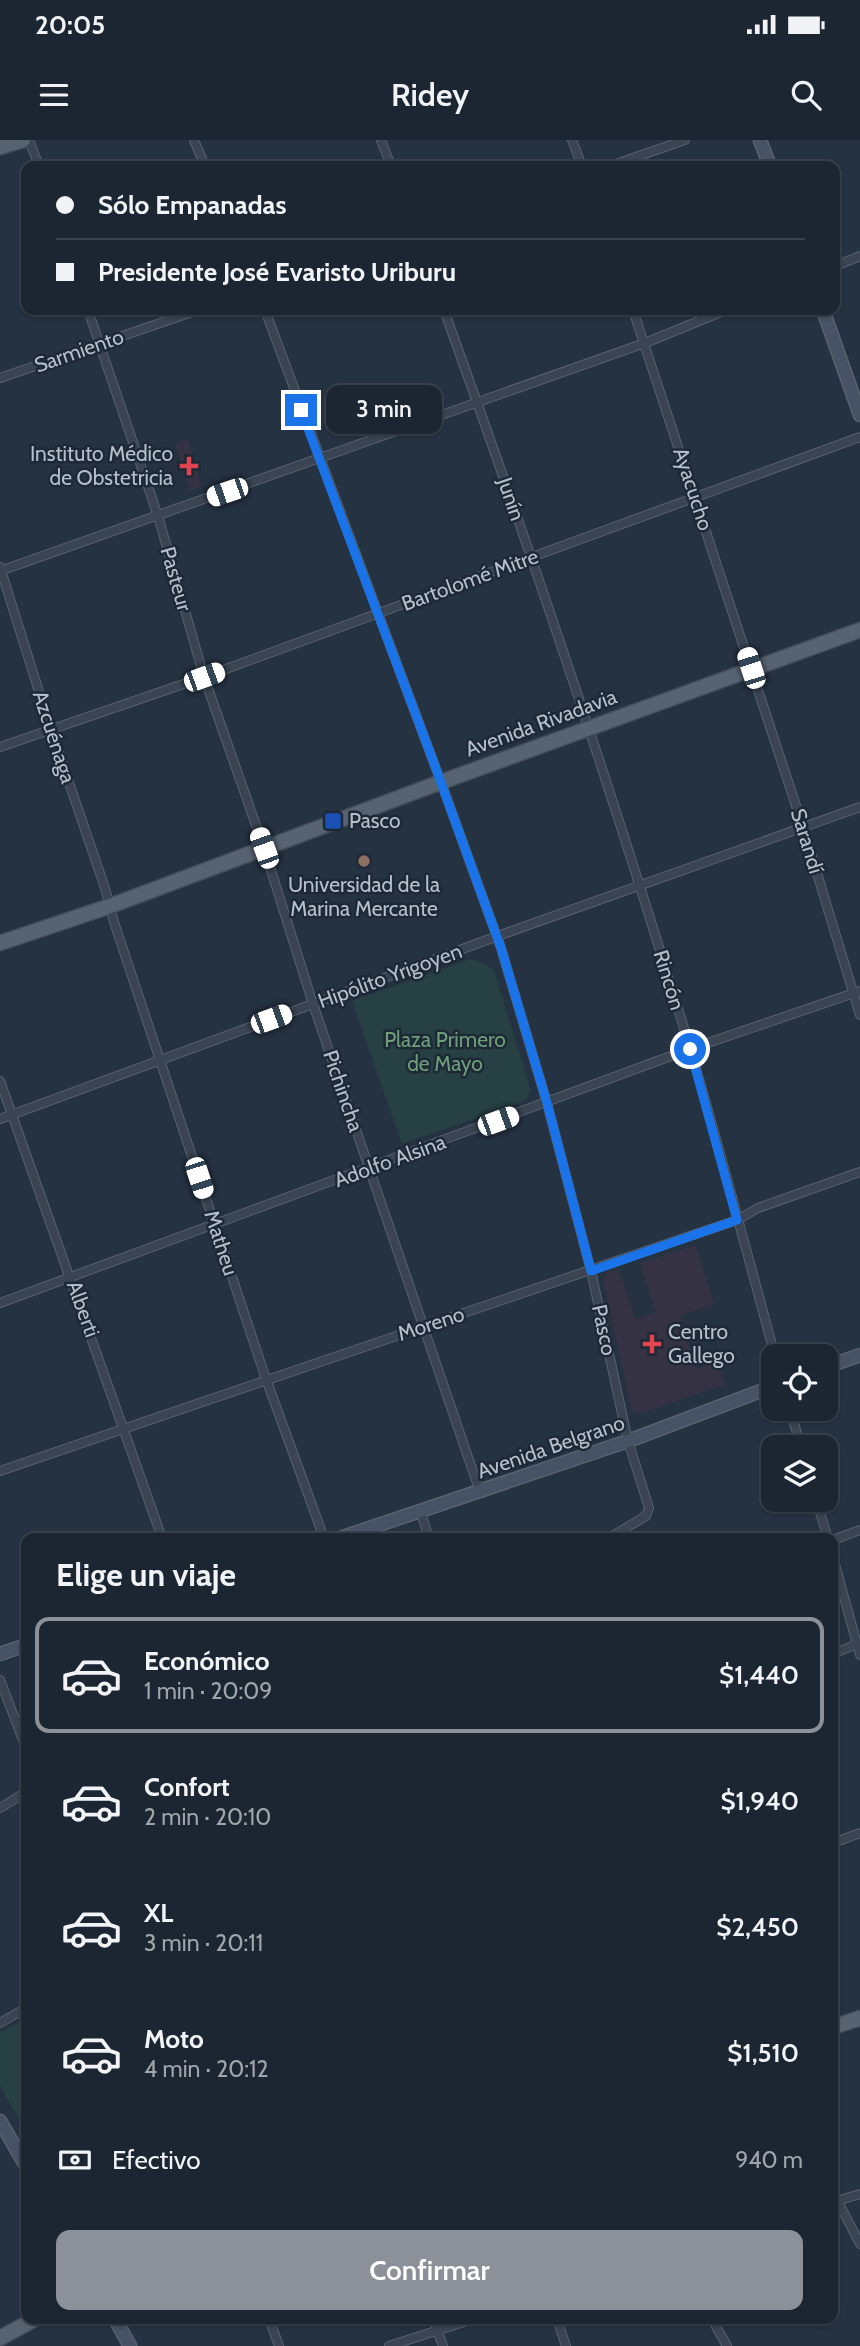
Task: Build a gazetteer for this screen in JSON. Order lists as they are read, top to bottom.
{
  "streets": {
    "main road": ["Avenida Rivadavia", "Avenida Belgrano"],
    "street": [
      "Sarmiento",
      "Ayacucho",
      "Junín",
      "Pasteur",
      "Bartolomé Mitre",
      "Azcuénaga",
      "Sarandí",
      "Hipólito Yrigoyen",
      "Rincón",
      "Pichincha",
      "Adolfo Alsina",
      "Matheu",
      "Alberti",
      "Moreno",
      "Pasco"
    ]
  },
  "crossings": [
    ["Sarmiento", "Pasteur"],
    ["Ayacucho", "Bartolomé Mitre"],
    ["Ayacucho", "Avenida Rivadavia"],
    ["Ayacucho", "Sarandí"],
    ["Junín", "Bartolomé Mitre"],
    ["Junín", "Avenida Rivadavia"],
    ["Junín", "Rincón"],
    ["Pasteur", "Bartolomé Mitre"],
    ["Pasteur", "Avenida Rivadavia"],
    ["Pasteur", "Pichincha"],
    ["Bartolomé Mitre", "Azcuénaga"],
    ["Bartolomé Mitre", "Pasco"],
    ["Avenida Rivadavia", "Azcuénaga"],
    ["Avenida Rivadavia", "Sarandí"],
    ["Avenida Rivadavia", "Rincón"],
    ["Avenida Rivadavia", "Pichincha"],
    ["Avenida Rivadavia", "Matheu"],
    ["Avenida Rivadavia", "Pasco"],
    ["Azcuénaga", "Matheu"],
    ["Sarandí", "Hipólito Yrigoyen"],
    ["Sarandí", "Adolfo Alsina"],
    ["Hipólito Yrigoyen", "Rincón"],
    ["Hipólito Yrigoyen", "Pichincha"],
    ["Hipólito Yrigoyen", "Matheu"],
    ["Hipólito Yrigoyen", "Alberti"],
    ["Hipólito Yrigoyen", "Pasco"],
    ["Rincón", "Adolfo Alsina"],
    ["Rincón", "Moreno"],
    ["Pichincha", "Adolfo Alsina"],
    ["Pichincha", "Moreno"],
    ["Pichincha", "Avenida Belgrano"],
    ["Adolfo Alsina", "Matheu"],
    ["Adolfo Alsina", "Alberti"],
    ["Adolfo Alsina", "Pasco"],
    ["Matheu", "Moreno"],
    ["Alberti", "Moreno"],
    ["Moreno", "Pasco"],
    ["Pasco", "Avenida Belgrano"]
  ],
  "parks": ["Plaza Primero de Mayo"],
  "places": {
    "health": ["Instituto Médico de Obstetricia", "Centro Gallego"],
    "transit": ["Pasco"],
    "other": ["Universidad de la Marina Mercante"]
  },
  "page": {
    "status": "20:05",
    "header": "Ridey",
    "banner": ["Sólo Empanadas", "Presidente José Evaristo Uriburu"],
    "bubble": "3 min",
    "heading": "Elige un viaje",
    "list": [
      {
        "name": "Económico",
        "note": "1 min · 20:09",
        "value": "$1,440"
      },
      {
        "name": "Confort",
        "note": "2 min · 20:10",
        "value": "$1,940"
      },
      {
        "name": "XL",
        "note": "3 min · 20:11",
        "value": "$2,450"
      },
      {
        "name": "Moto",
        "note": "4 min · 20:12",
        "value": "$1,510"
      }
    ],
    "pay": ["Efectivo", "940 m"],
    "buttons": "Confirmar"
  }
}
